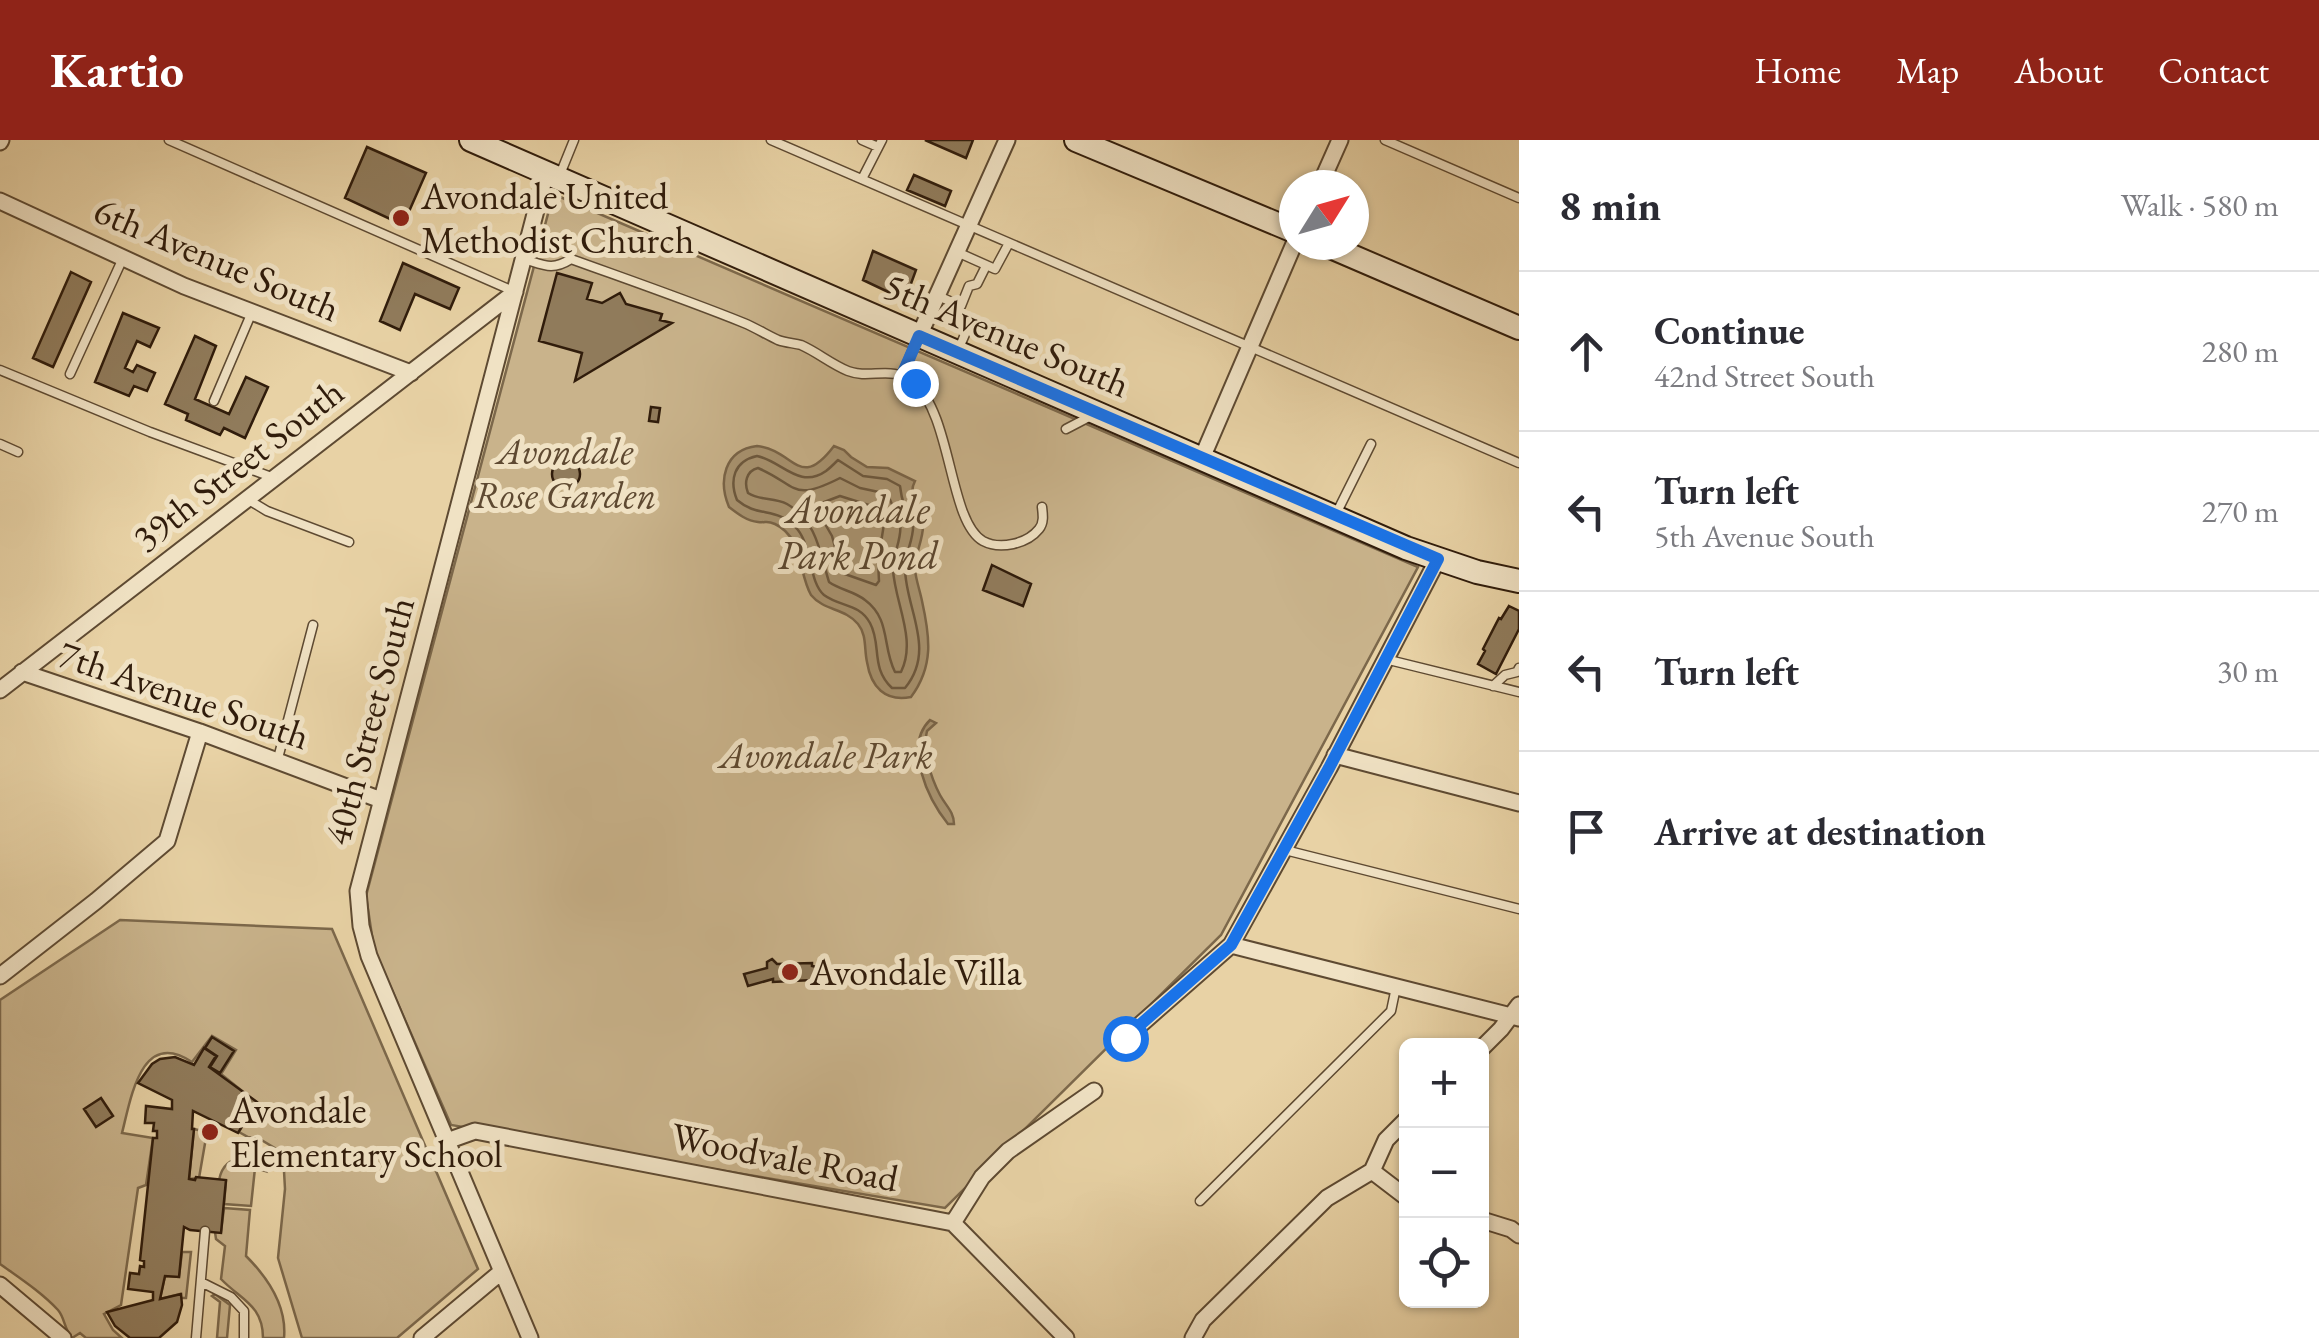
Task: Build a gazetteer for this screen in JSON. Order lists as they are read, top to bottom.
{
  "streets": {
    "street": [
      "6th Avenue South",
      "5th Avenue South",
      "39th Street South",
      "7th Avenue South",
      "40th Street South",
      "Woodvale Road"
    ]
  },
  "crossings": [
    ["6th Avenue South", "39th Street South"],
    ["5th Avenue South", "40th Street South"],
    ["39th Street South", "7th Avenue South"],
    ["39th Street South", "40th Street South"],
    ["7th Avenue South", "40th Street South"],
    ["40th Street South", "Woodvale Road"]
  ],
  "water": ["Avondale Park Pond"],
  "parks": ["Avondale Rose Garden", "Avondale Park"],
  "places": ["Avondale United Methodist Church", "Avondale Villa", "Avondale Elementary School"],
  "north": "top right",
  "page": {
    "header": "Kartio",
    "nav": [
      "Home",
      "Map",
      "About",
      "Contact"
    ],
    "heading": ["8 min", "Walk · 580 m"],
    "list": [
      ["Continue", "42nd Street South", "280 m"],
      ["Turn left", "5th Avenue South", "270 m"],
      ["Turn left", "30 m"],
      "Arrive at destination"
    ],
    "map_buttons": ["+", "−"]
  }
}
